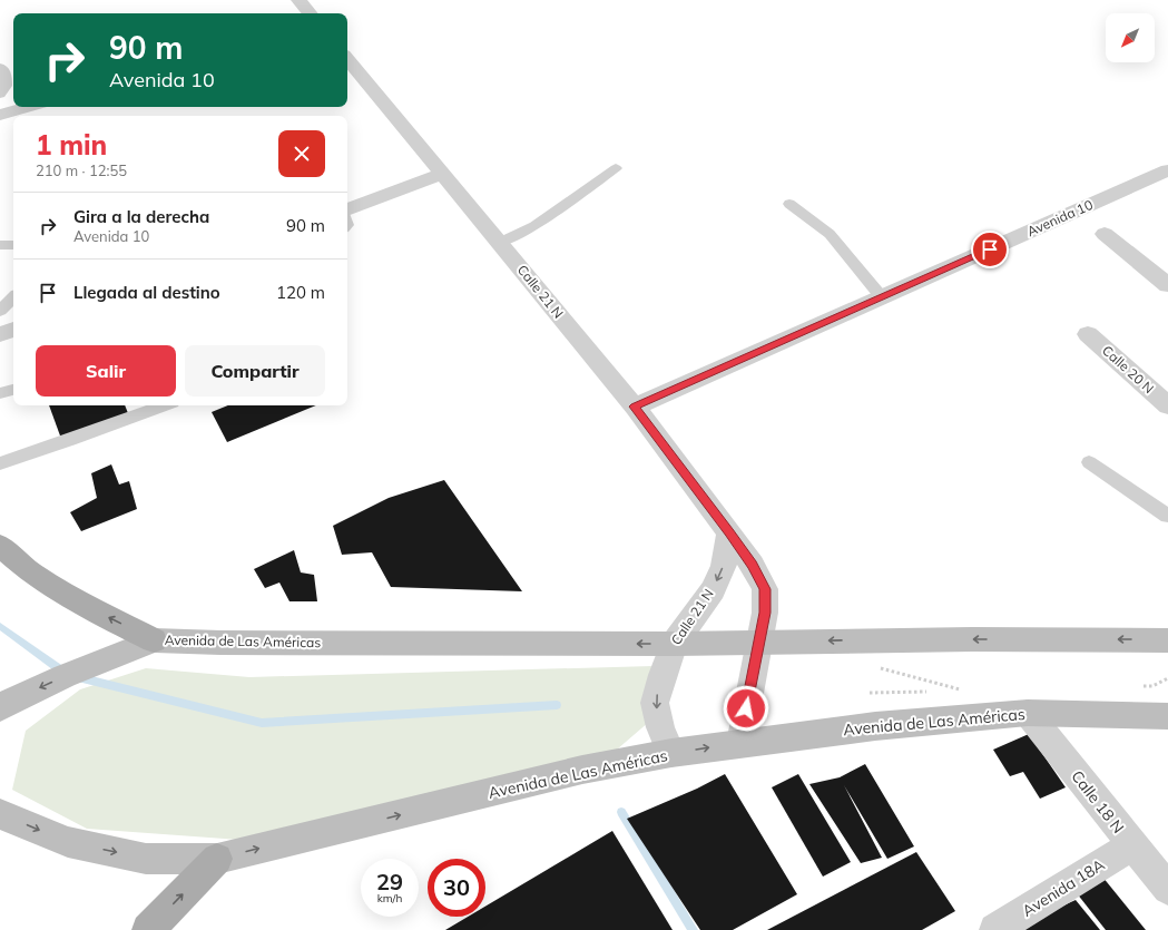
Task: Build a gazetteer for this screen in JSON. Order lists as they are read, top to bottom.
{
  "streets": {
    "main road": ["Avenida de Las Américas"],
    "street": [
      "Avenida 10",
      "Calle 21 N",
      "Calle 20 N",
      "Calle 18 N",
      "Avenida 18A"
    ]
  },
  "crossings": [
    ["Avenida 10", "Calle 21 N"],
    ["Calle 21 N", "Avenida de Las Américas"],
    ["Avenida de Las Américas", "Calle 18 N"],
    ["Calle 18 N", "Avenida 18A"]
  ],
  "north": "bottom left",
  "page": {
    "turn": ["90 m", "Avenida 10"],
    "heading": ["1 min", "210 m · 12:55"],
    "list": [
      {
        "name": "Gira a la derecha",
        "note": "Avenida 10",
        "value": "90 m"
      },
      {
        "name": "Llegada al destino",
        "value": "120 m"
      }
    ],
    "buttons": ["Salir", "Compartir"],
    "speed": "29 km/h",
    "limit": "30"
  }
}
